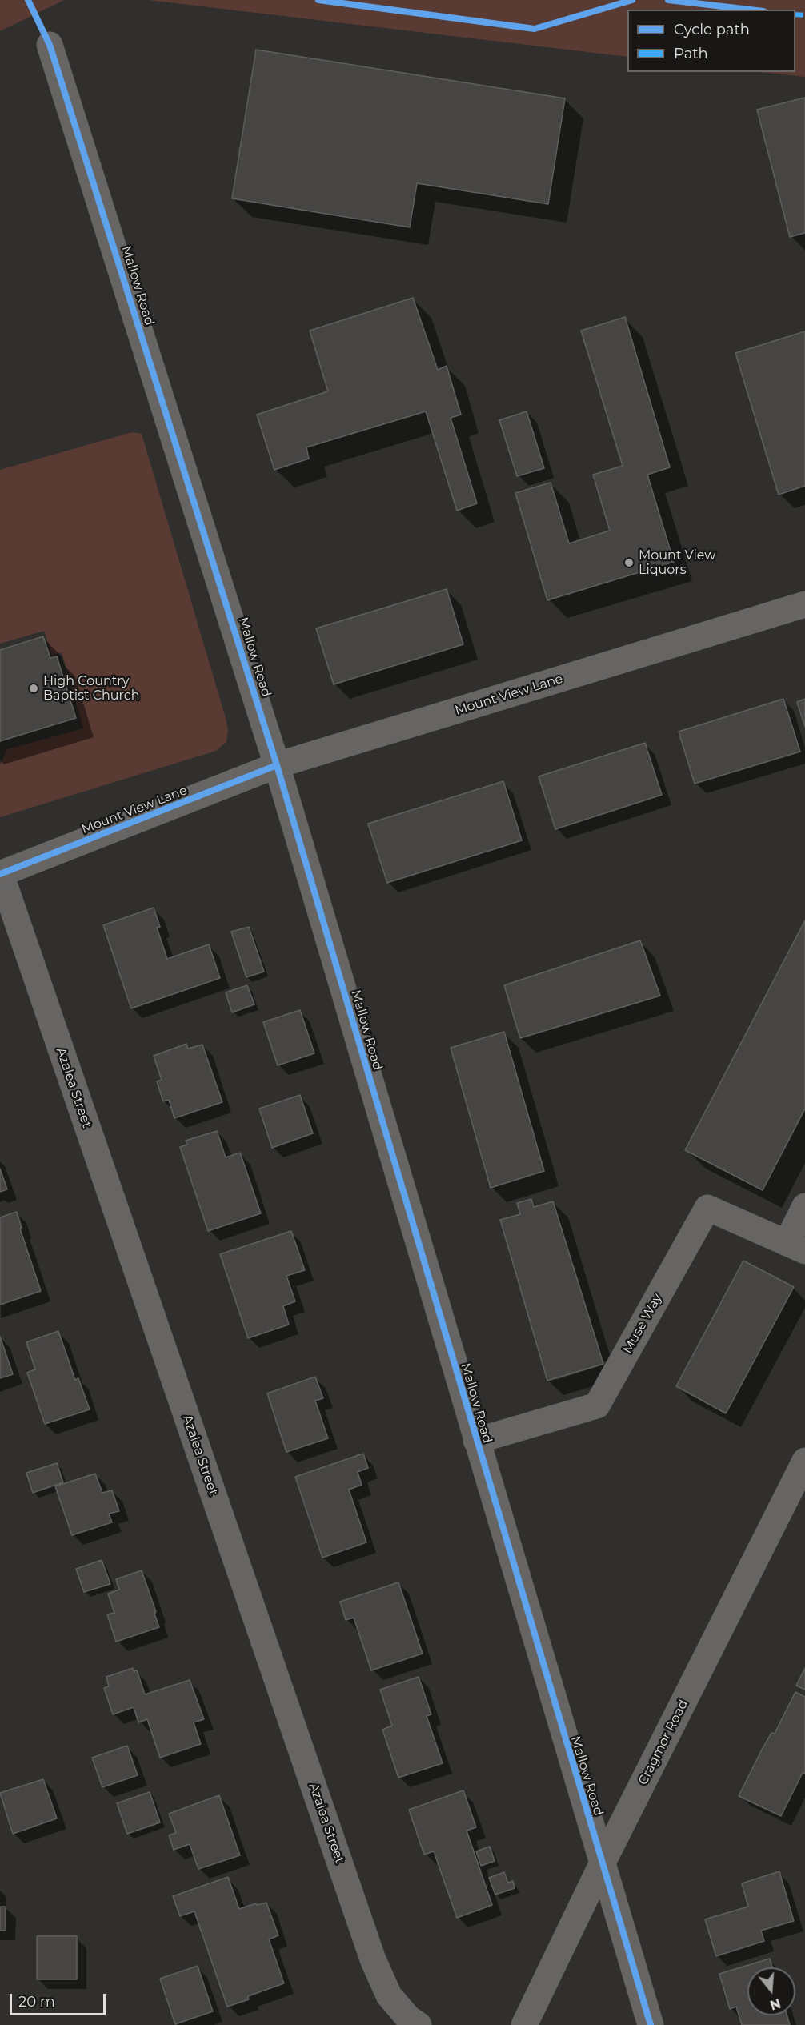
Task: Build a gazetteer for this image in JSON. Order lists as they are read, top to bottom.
{
  "streets": {
    "street": [
      "Mallow Road",
      "Mount View Lane",
      "Azalea Street",
      "Muse Way",
      "Cragmor Road"
    ]
  },
  "crossings": [
    ["Mallow Road", "Mount View Lane"],
    ["Mallow Road", "Muse Way"],
    ["Mallow Road", "Cragmor Road"],
    ["Mount View Lane", "Azalea Street"]
  ],
  "places": ["Mount View Liquors", "High Country Baptist Church"],
  "legend": ["Cycle path", "Path"],
  "scale_bar": "20 m",
  "north": "bottom"
}
